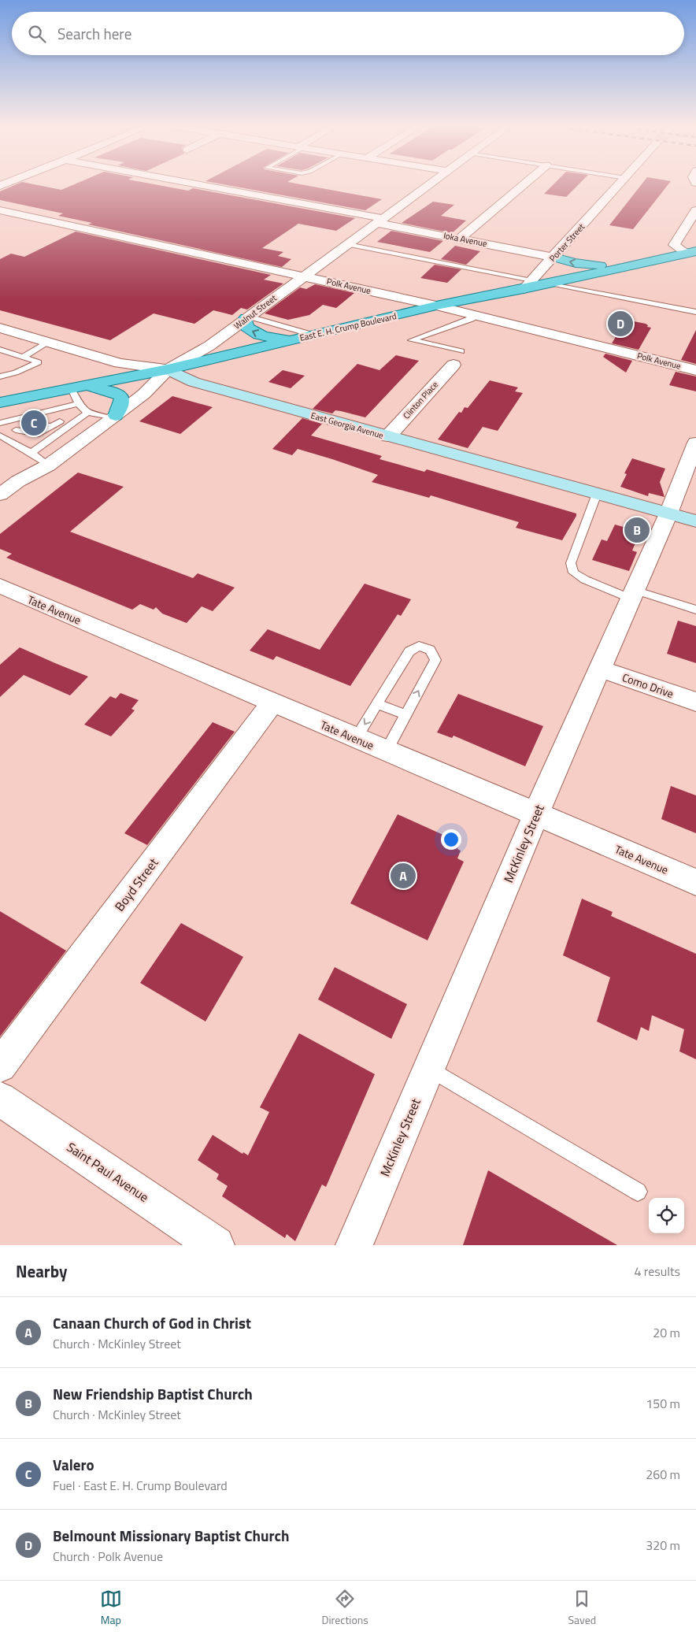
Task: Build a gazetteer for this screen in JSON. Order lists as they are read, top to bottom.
{
  "streets": {
    "main road": ["East E. H. Crump Boulevard"],
    "street": [
      "Ioka Avenue",
      "Porter Street",
      "Polk Avenue",
      "Walnut Street",
      "Clinton Place",
      "East Georgia Avenue",
      "Tate Avenue",
      "Como Drive",
      "McKinley Street",
      "Boyd Street",
      "Saint Paul Avenue"
    ]
  },
  "crossings": [
    ["Ioka Avenue", "Porter Street"],
    ["Ioka Avenue", "Walnut Street"],
    ["Porter Street", "East E. H. Crump Boulevard"],
    ["Polk Avenue", "Walnut Street"],
    ["Polk Avenue", "East E. H. Crump Boulevard"],
    ["Walnut Street", "East E. H. Crump Boulevard"],
    ["Walnut Street", "East Georgia Avenue"],
    ["East E. H. Crump Boulevard", "East Georgia Avenue"],
    ["Clinton Place", "East Georgia Avenue"],
    ["East Georgia Avenue", "McKinley Street"],
    ["Tate Avenue", "McKinley Street"],
    ["Tate Avenue", "Boyd Street"],
    ["Como Drive", "McKinley Street"]
  ],
  "page": {
    "search": "Search here",
    "pins": [
      "D",
      "C",
      "B",
      "A"
    ],
    "heading": ["Nearby", "4 results"],
    "list": [
      {
        "mark": "A",
        "name": "Canaan Church of God in Christ",
        "note": "Church · McKinley Street",
        "value": "20 m"
      },
      {
        "mark": "B",
        "name": "New Friendship Baptist Church",
        "note": "Church · McKinley Street",
        "value": "150 m"
      },
      {
        "mark": "C",
        "name": "Valero",
        "note": "Fuel · East E. H. Crump Boulevard",
        "value": "260 m"
      },
      {
        "mark": "D",
        "name": "Belmount Missionary Baptist Church",
        "note": "Church · Polk Avenue",
        "value": "320 m"
      }
    ],
    "nav": ["Map", "Directions", "Saved"]
  }
}
